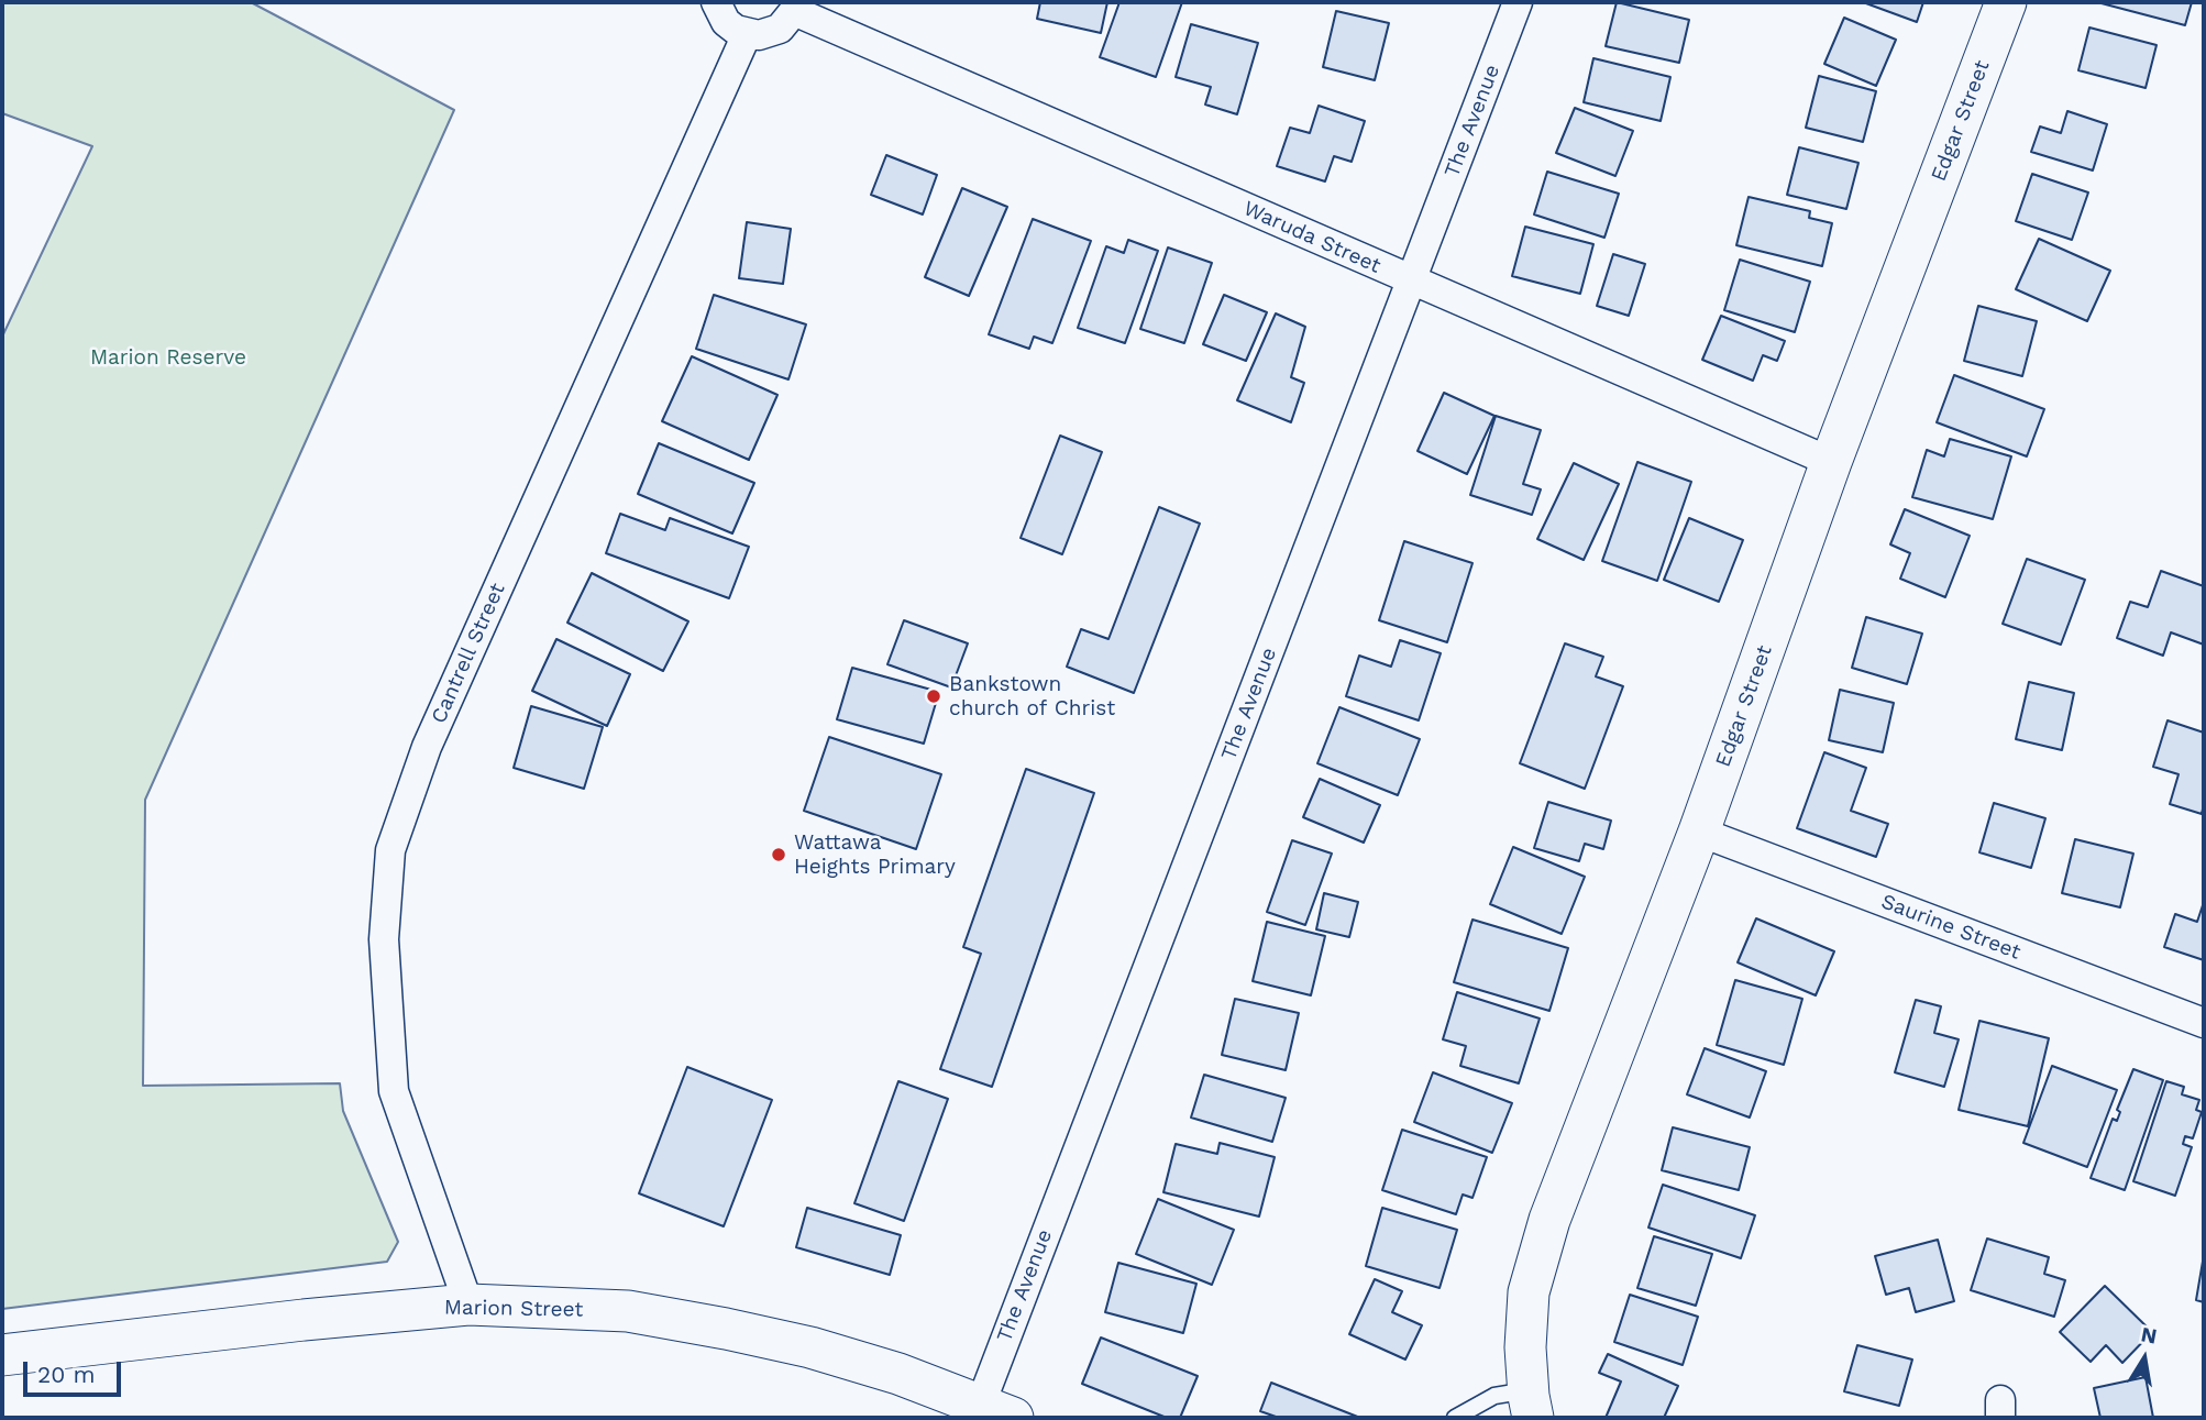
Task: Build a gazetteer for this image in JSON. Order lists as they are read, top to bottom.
{
  "streets": {
    "main road": ["Edgar Street", "Marion Street"],
    "street": [
      "The Avenue",
      "Waruda Street",
      "Cantrell Street",
      "Saurine Street"
    ]
  },
  "crossings": [
    ["The Avenue", "Waruda Street"],
    ["The Avenue", "Marion Street"],
    ["Edgar Street", "Waruda Street"],
    ["Edgar Street", "Saurine Street"],
    ["Cantrell Street", "Marion Street"]
  ],
  "parks": ["Marion Reserve"],
  "places": ["Bankstown church of Christ", "Wattawa Heights Primary"],
  "scale_bar": "20 m",
  "north": "top"
}
